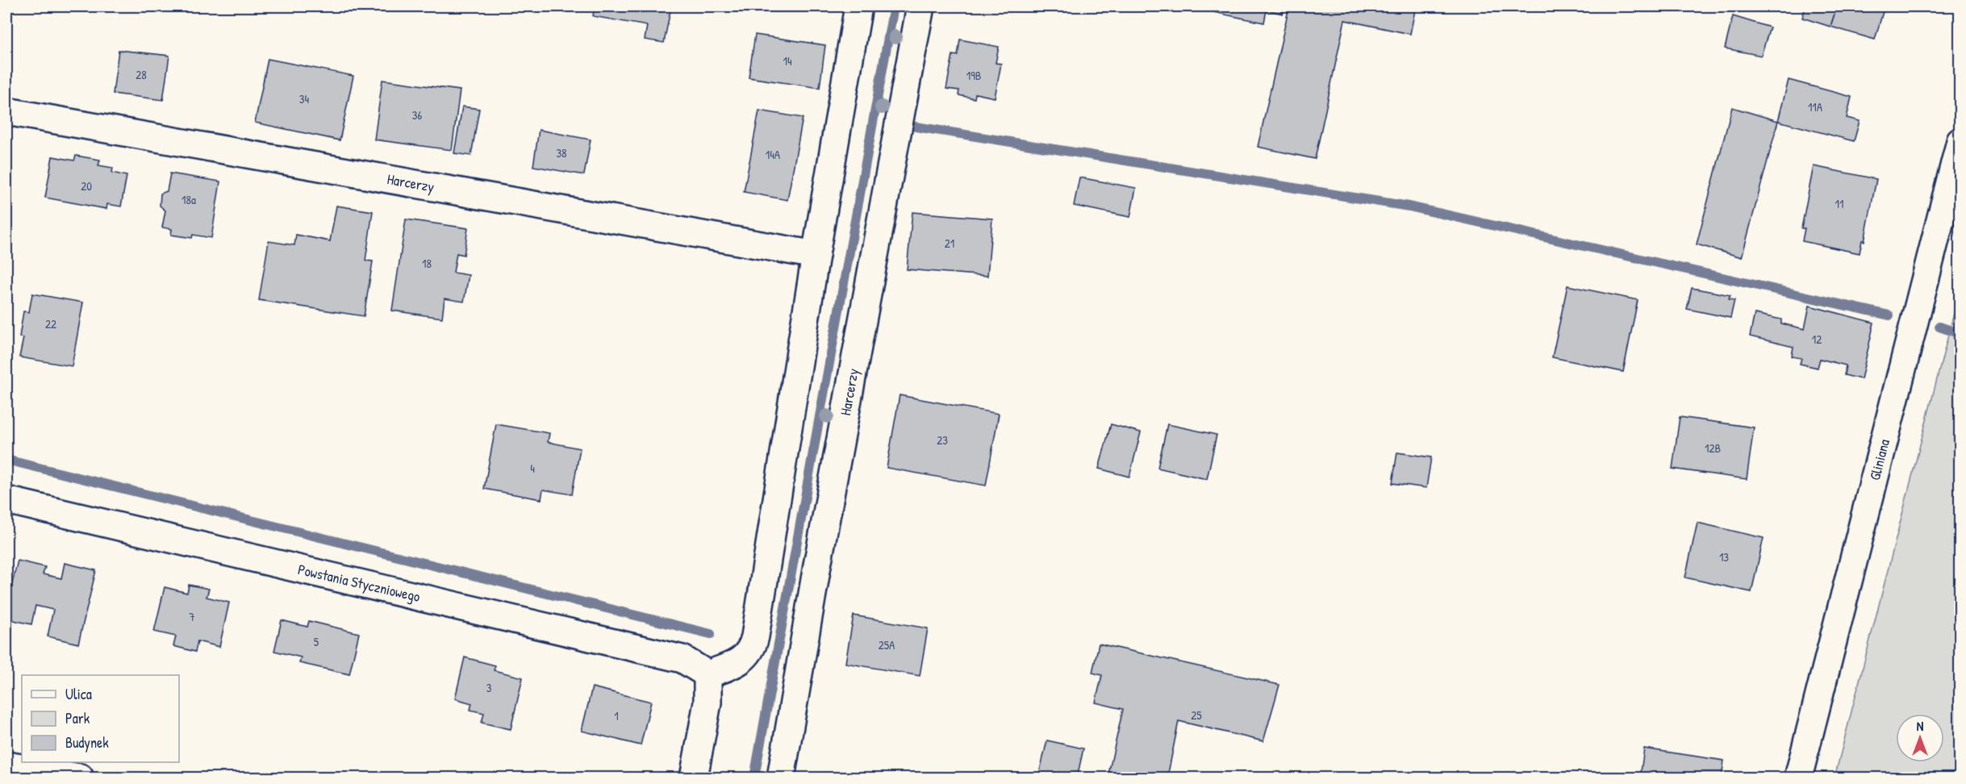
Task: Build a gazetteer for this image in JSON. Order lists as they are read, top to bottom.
{
  "streets": {
    "street": ["Harcerzy", "Gliniana", "Powstania Styczniowego"]
  },
  "house_numbers": [
    "14",
    "28",
    "19B",
    "34",
    "11A",
    "36",
    "38",
    "14A",
    "20",
    "18a",
    "11",
    "21",
    "18",
    "22",
    "12",
    "23",
    "12B",
    "4",
    "13",
    "7",
    "5",
    "25A",
    "3",
    "25",
    "1"
  ],
  "legend": ["Ulica", "Park", "Budynek"],
  "north": "top"
}
